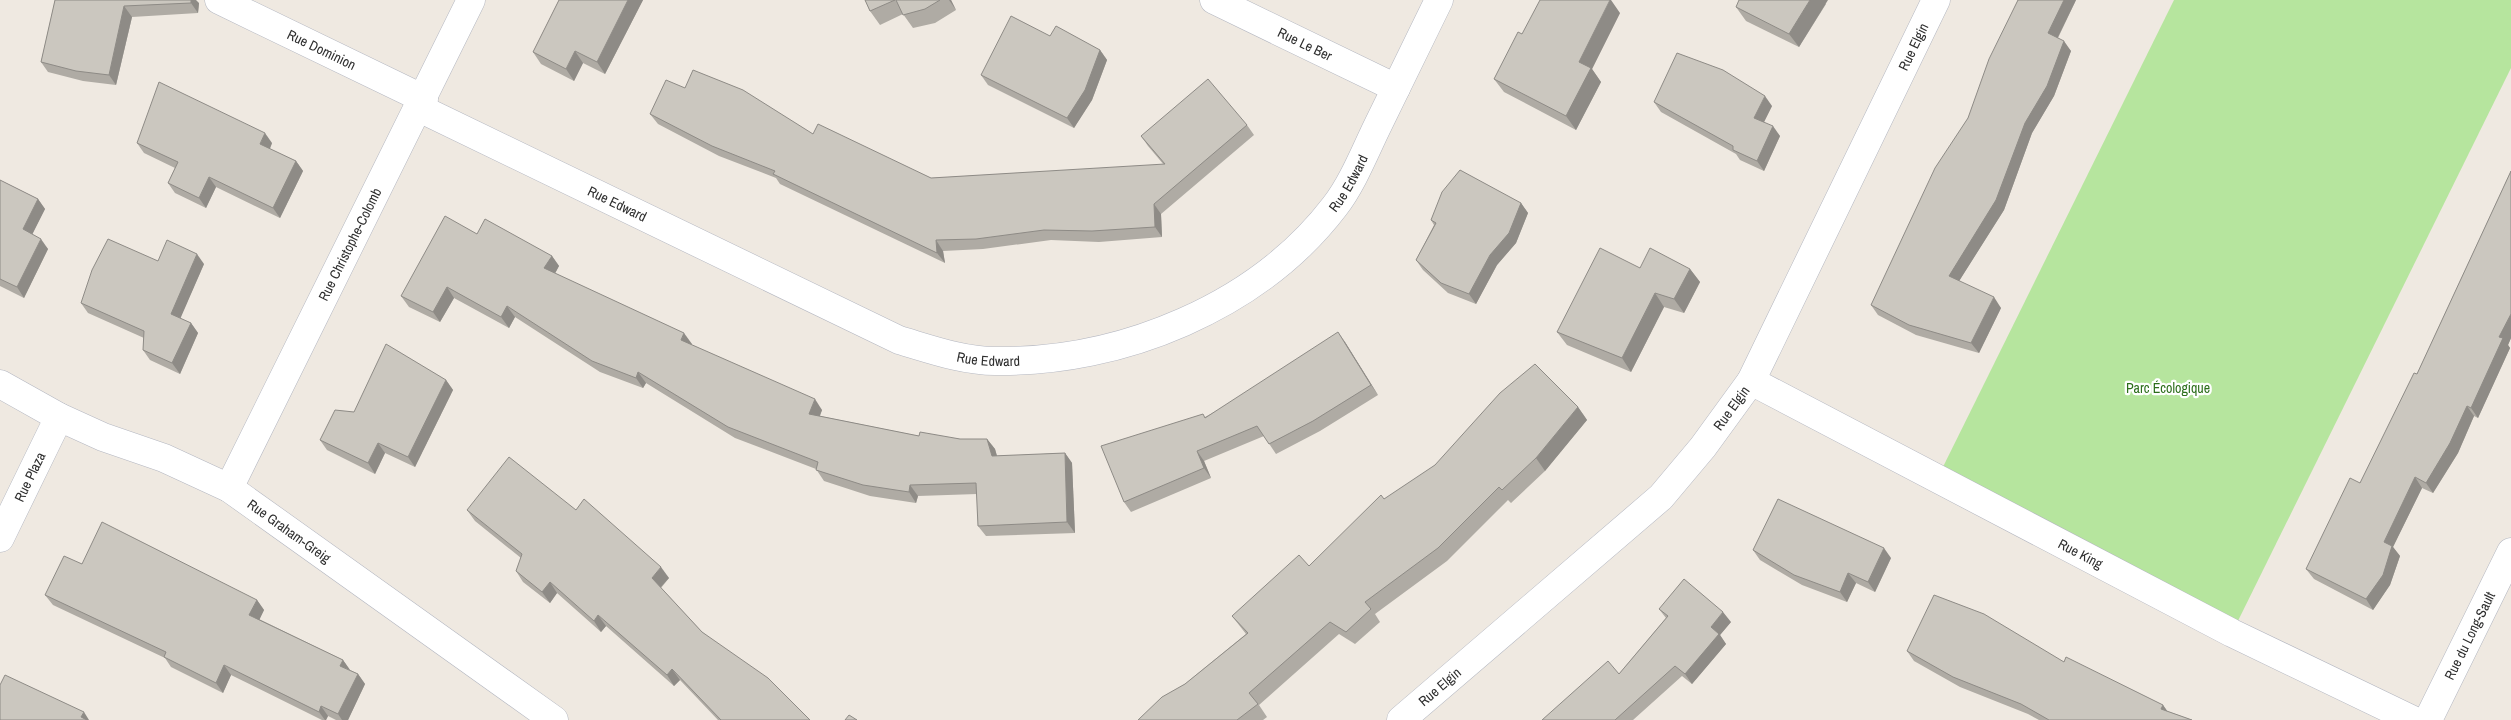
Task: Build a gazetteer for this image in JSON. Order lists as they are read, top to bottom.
{
  "streets": {
    "street": [
      "Rue Le Ber",
      "Rue Elgin",
      "Rue Dominion",
      "Rue Edward",
      "Rue Christophe-Colomb",
      "Rue Plaza",
      "Rue Graham-Greig",
      "Rue King",
      "Rue du Long-Sault"
    ]
  },
  "crossings": [
    ["Rue Le Ber", "Rue Edward"],
    ["Rue Elgin", "Rue King"],
    ["Rue Dominion", "Rue Edward"],
    ["Rue Dominion", "Rue Christophe-Colomb"],
    ["Rue Edward", "Rue Christophe-Colomb"],
    ["Rue Christophe-Colomb", "Rue Graham-Greig"],
    ["Rue Plaza", "Rue Graham-Greig"]
  ],
  "parks": ["Parc Écologique"]
}
